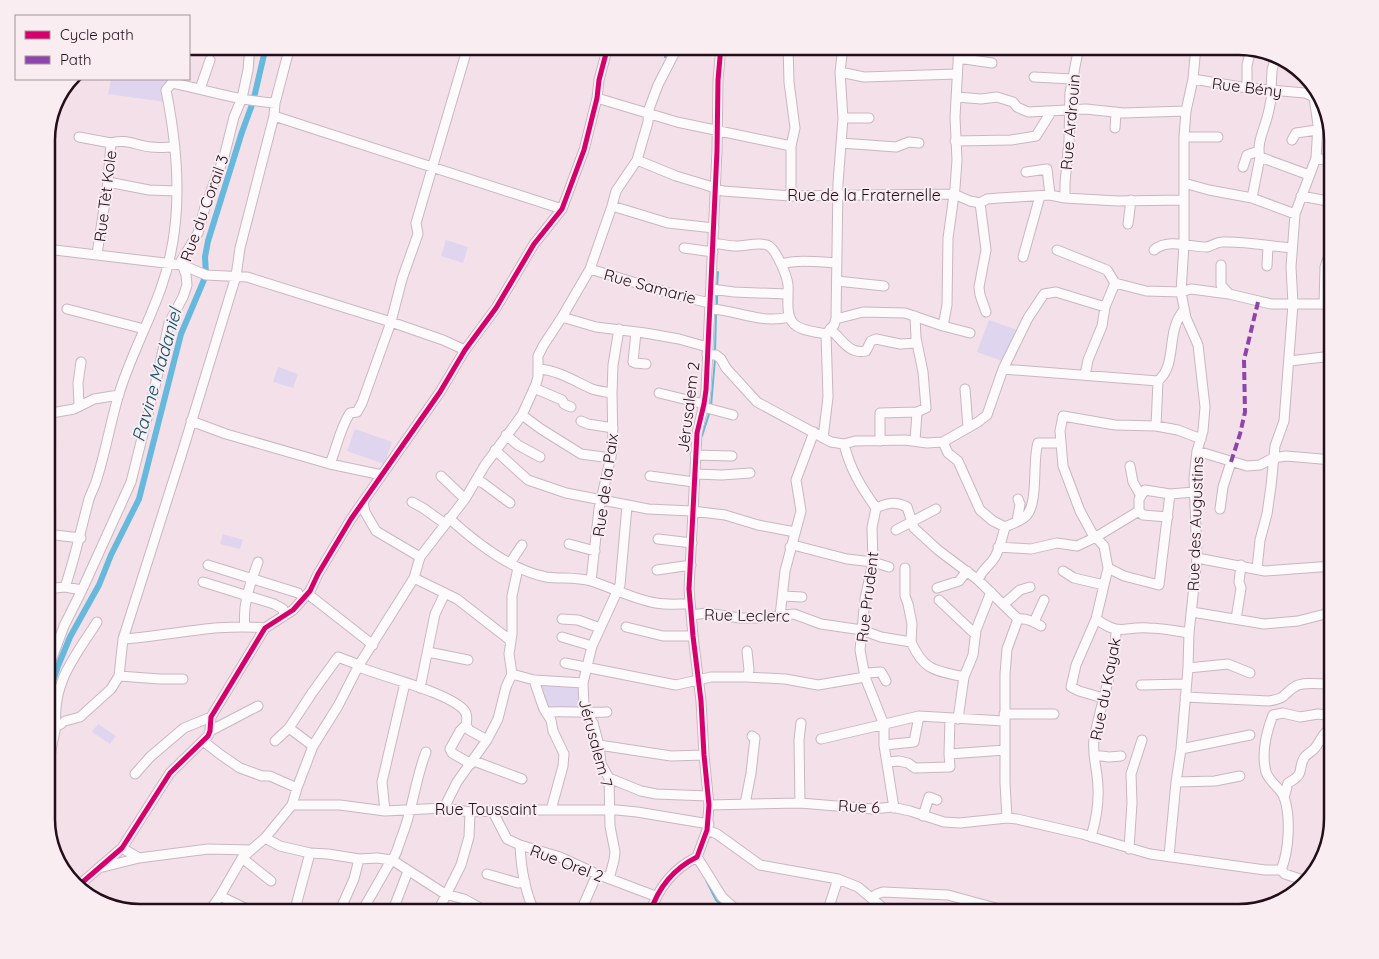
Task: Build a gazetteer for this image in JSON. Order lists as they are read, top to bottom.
{
  "streets": {
    "street": [
      "Rue Bény",
      "Rue Ardrouin",
      "Rue de la Fraternelle",
      "Rue Tèt Kole",
      "Rue du Corail 3",
      "Rue Samarie",
      "Jérusalem 2",
      "Rue de la Paix",
      "Rue des Augustins",
      "Rue Prudent",
      "Rue Leclerc",
      "Rue du Kayak",
      "Jérusalem 7",
      "Rue 6",
      "Rue Toussaint",
      "Rue Orel 2"
    ]
  },
  "crossings": [
    ["Rue Bény", "Rue des Augustins"],
    ["Rue de la Fraternelle", "Jérusalem 2"],
    ["Rue Samarie", "Jérusalem 2"],
    ["Jérusalem 2", "Rue Leclerc"],
    ["Jérusalem 2", "Rue 6"],
    ["Jérusalem 2", "Rue Toussaint"],
    ["Rue Prudent", "Rue Leclerc"],
    ["Jérusalem 7", "Rue Toussaint"],
    ["Jérusalem 7", "Rue Orel 2"],
    ["Rue Toussaint", "Rue Orel 2"]
  ],
  "water": ["Ravine Madaniel"],
  "legend": ["Cycle path", "Path"]
}
